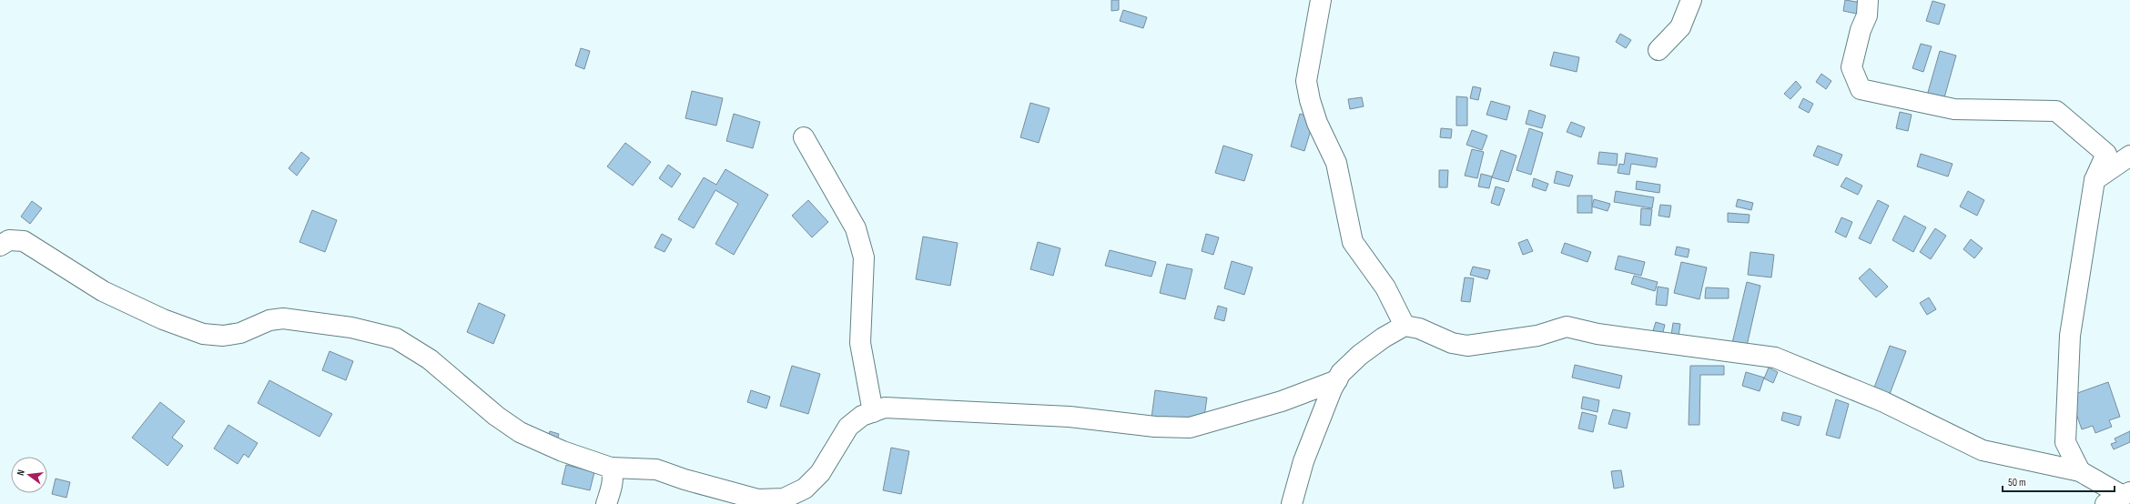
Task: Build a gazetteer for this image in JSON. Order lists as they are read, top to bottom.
{
  "scale_bar": "50 m",
  "north": "left"
}
